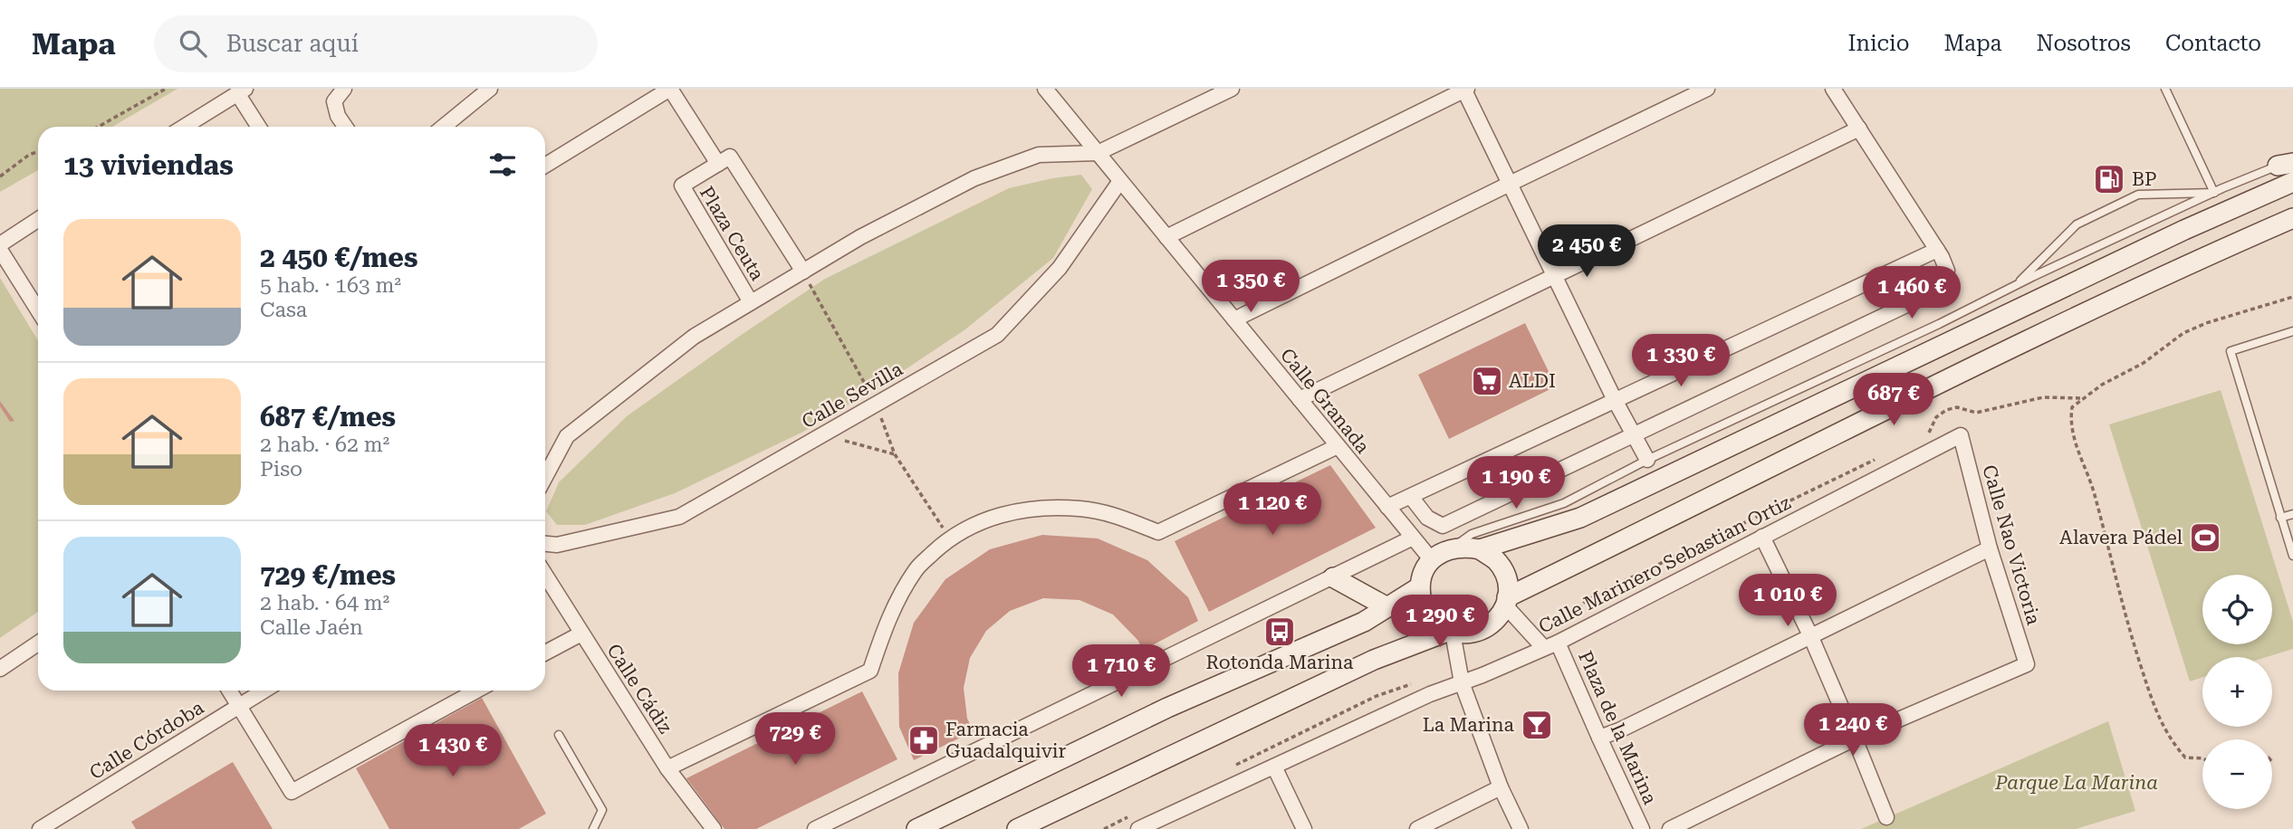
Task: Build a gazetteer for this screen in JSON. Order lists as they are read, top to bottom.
{
  "streets": {
    "street": [
      "Plaza Ceuta",
      "Calle Sevilla",
      "Calle Granada",
      "Calle Nao Victoria",
      "Calle Marinero Sebastian Ortiz",
      "Calle Cádiz",
      "Plaza de la Marina",
      "Calle Córdoba"
    ]
  },
  "crossings": [
    ["Calle Sevilla", "Calle Granada"],
    ["Calle Nao Victoria", "Calle Marinero Sebastian Ortiz"],
    ["Calle Marinero Sebastian Ortiz", "Plaza de la Marina"]
  ],
  "parks": ["Parque La Marina"],
  "places": {
    "fuel station": ["BP"],
    "supermarket": ["ALDI"],
    "sports": ["Alavera Pádel"],
    "bus stop": ["Rotonda Marina"],
    "bar": ["La Marina"],
    "pharmacy": ["Farmacia Guadalquivir"]
  },
  "page": {
    "header": "Mapa",
    "search": "Buscar aquí",
    "nav": [
      "Inicio",
      "Mapa",
      "Nosotros",
      "Contacto"
    ],
    "heading": "13 viviendas",
    "list": [
      {
        "name": "2 450 €/mes",
        "note": "5 hab. · 163 m² · Casa"
      },
      {
        "name": "687 €/mes",
        "note": "2 hab. · 62 m² · Piso"
      },
      {
        "name": "729 €/mes",
        "note": "2 hab. · 64 m² · Calle Jaén"
      }
    ],
    "price": [
      "2 450 €",
      "1 350 €",
      "1 460 €",
      "1 330 €",
      "687 €",
      "1 190 €",
      "1 120 €",
      "1 010 €",
      "1 290 €",
      "1 710 €",
      "1 240 €",
      "729 €",
      "1 430 €"
    ],
    "map_buttons": ["+", "−"]
  }
}
